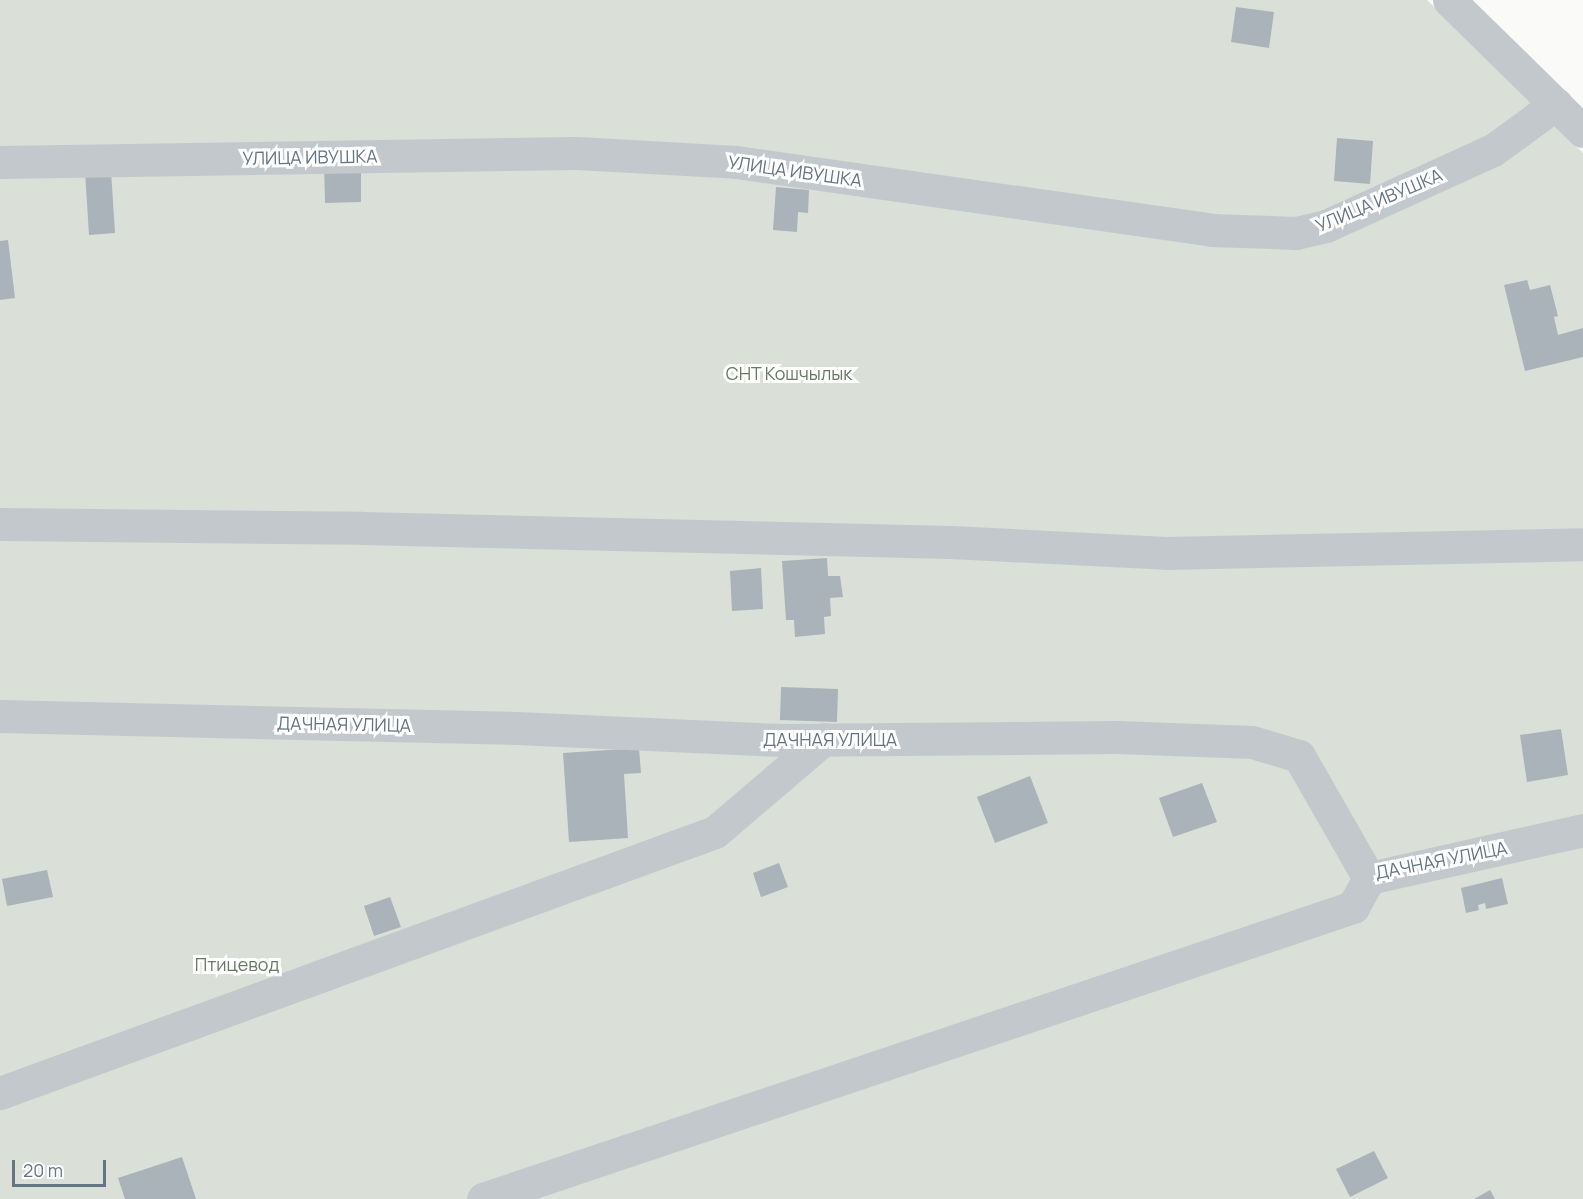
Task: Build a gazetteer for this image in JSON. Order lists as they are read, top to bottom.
{
  "streets": {
    "street": ["УЛИЦА ИВУШКА", "ДАЧНАЯ УЛИЦА"]
  },
  "parks": ["СНТ Кошчылык", "Птицевод"],
  "scale_bar": "20 m"
}
